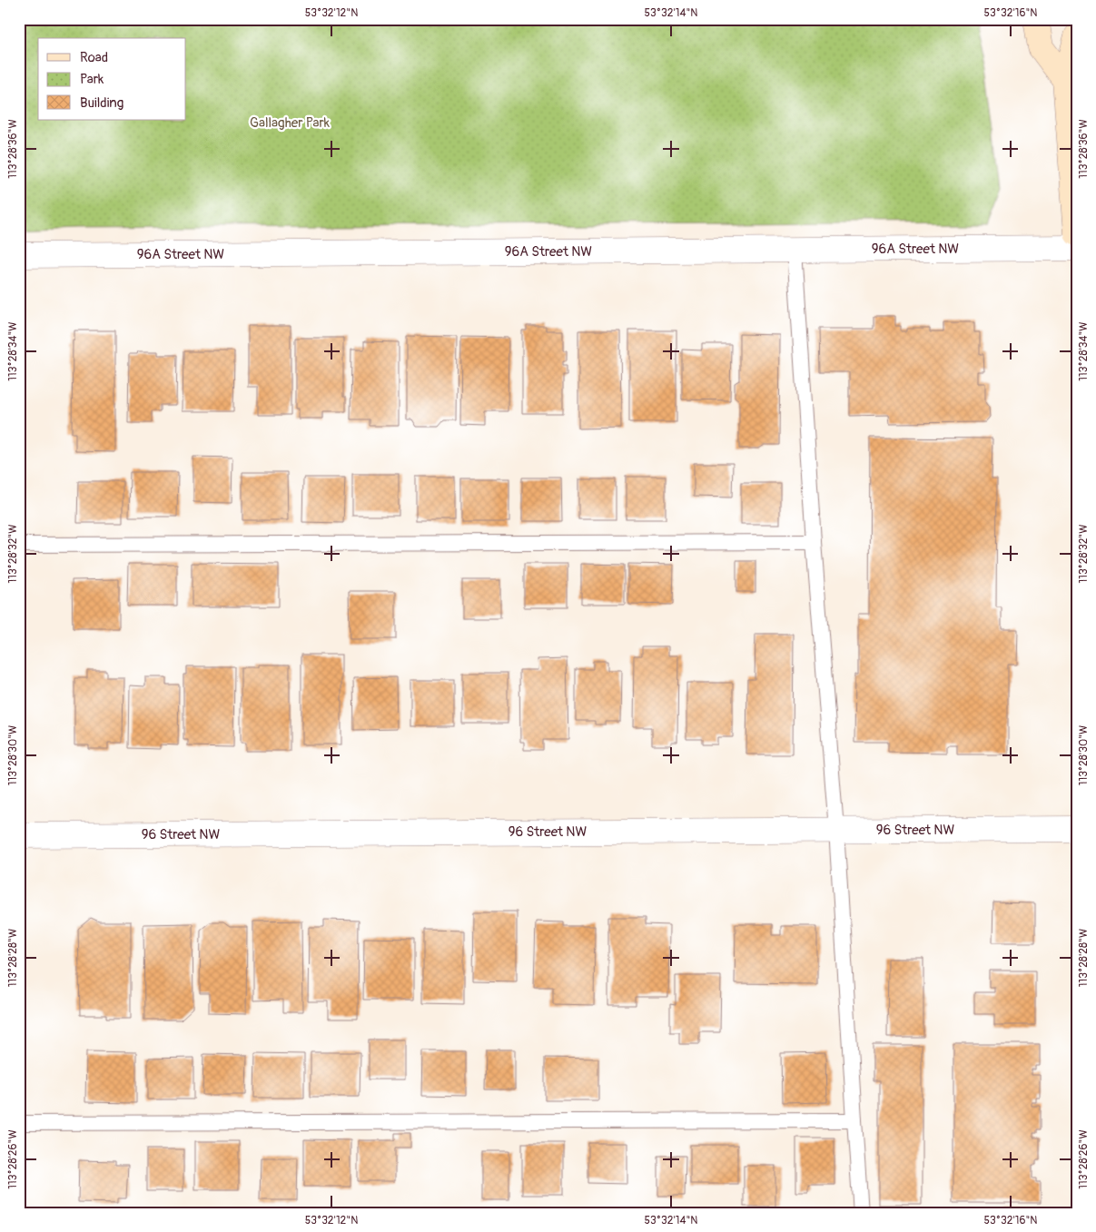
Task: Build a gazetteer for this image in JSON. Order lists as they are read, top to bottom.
{
  "streets": {
    "street": ["96A Street NW", "96 Street NW"]
  },
  "parks": ["Gallagher Park"],
  "legend": ["Road", "Park", "Building"],
  "coordinates": [
    "53°32'12\"N",
    "53°32'14\"N",
    "53°32'16\"N",
    "113°28'36\"W",
    "113°28'34\"W",
    "113°28'32\"W",
    "113°28'30\"W",
    "113°28'28\"W",
    "113°28'26\"W"
  ]
}
